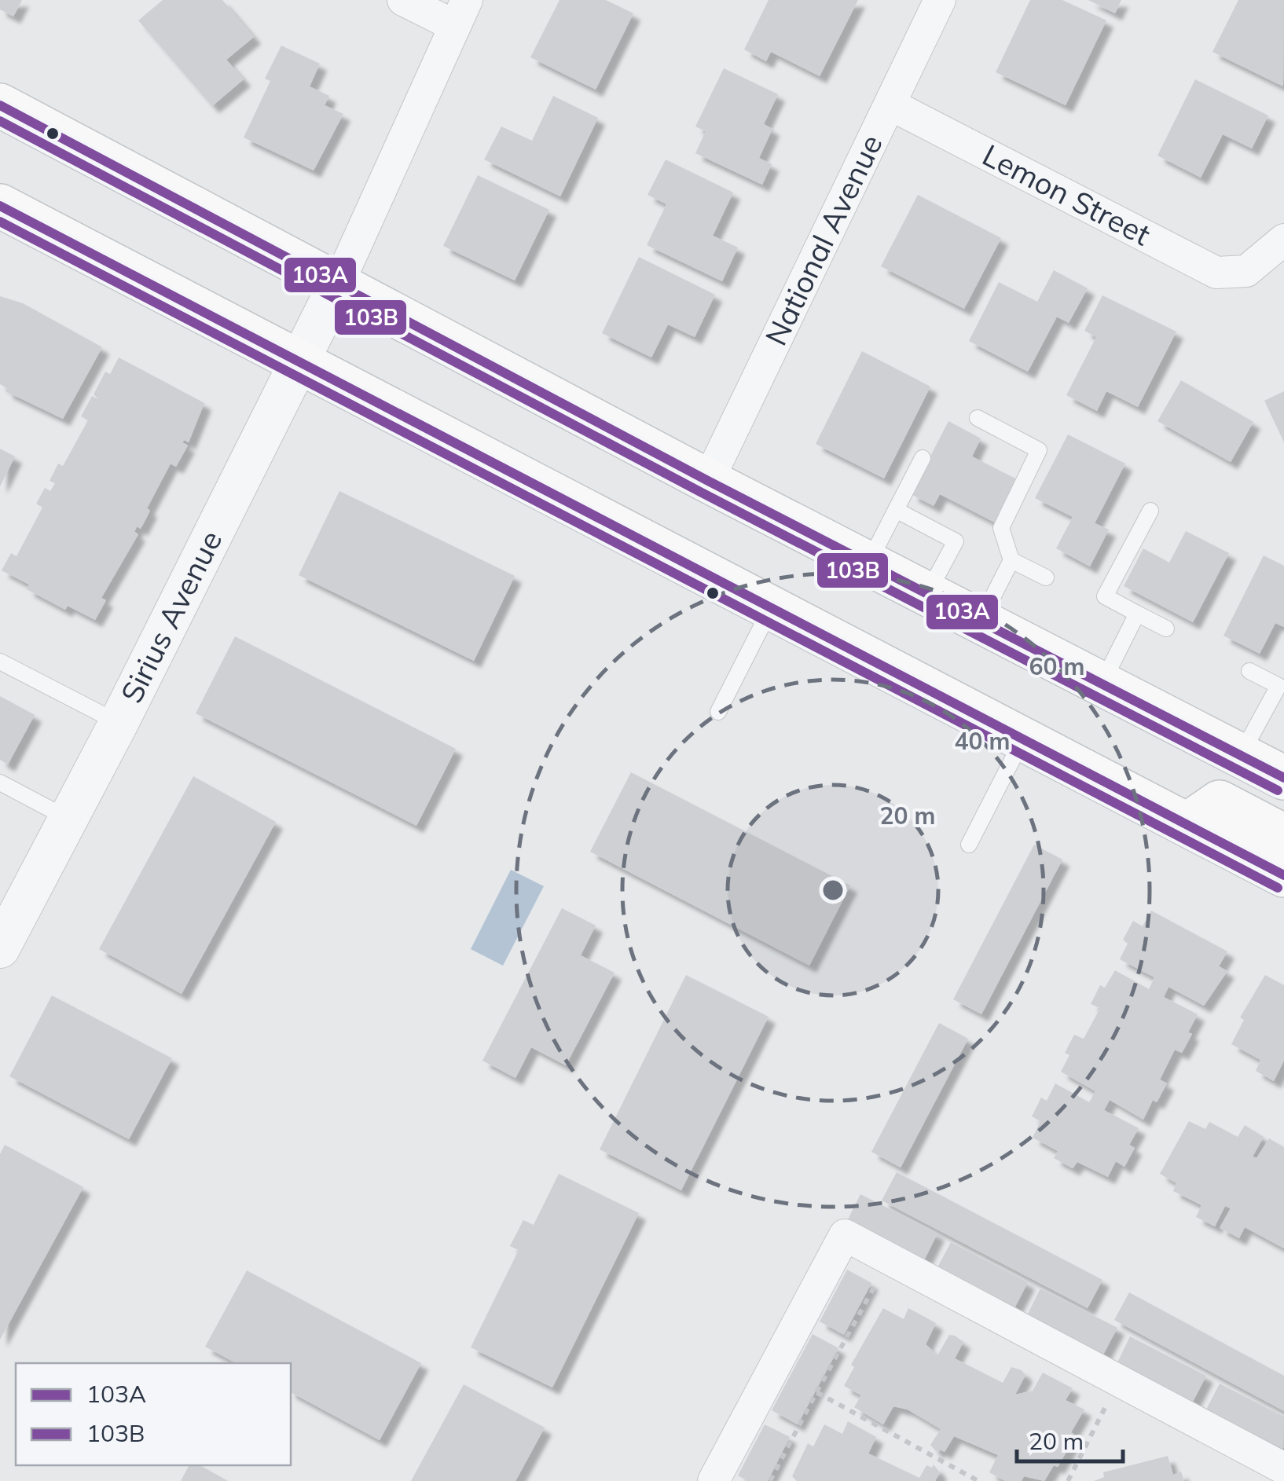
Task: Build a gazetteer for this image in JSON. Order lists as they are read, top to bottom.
{
  "streets": {
    "street": ["Lemon Street", "National Avenue", "Sirius Avenue"]
  },
  "crossings": [
    ["Lemon Street", "National Avenue"]
  ],
  "lines": ["transit line 103A", "transit line 103B"],
  "legend": ["103A", "103B"],
  "scale_bar": "20 m",
  "rings": ["60 m", "40 m", "20 m"]
}
